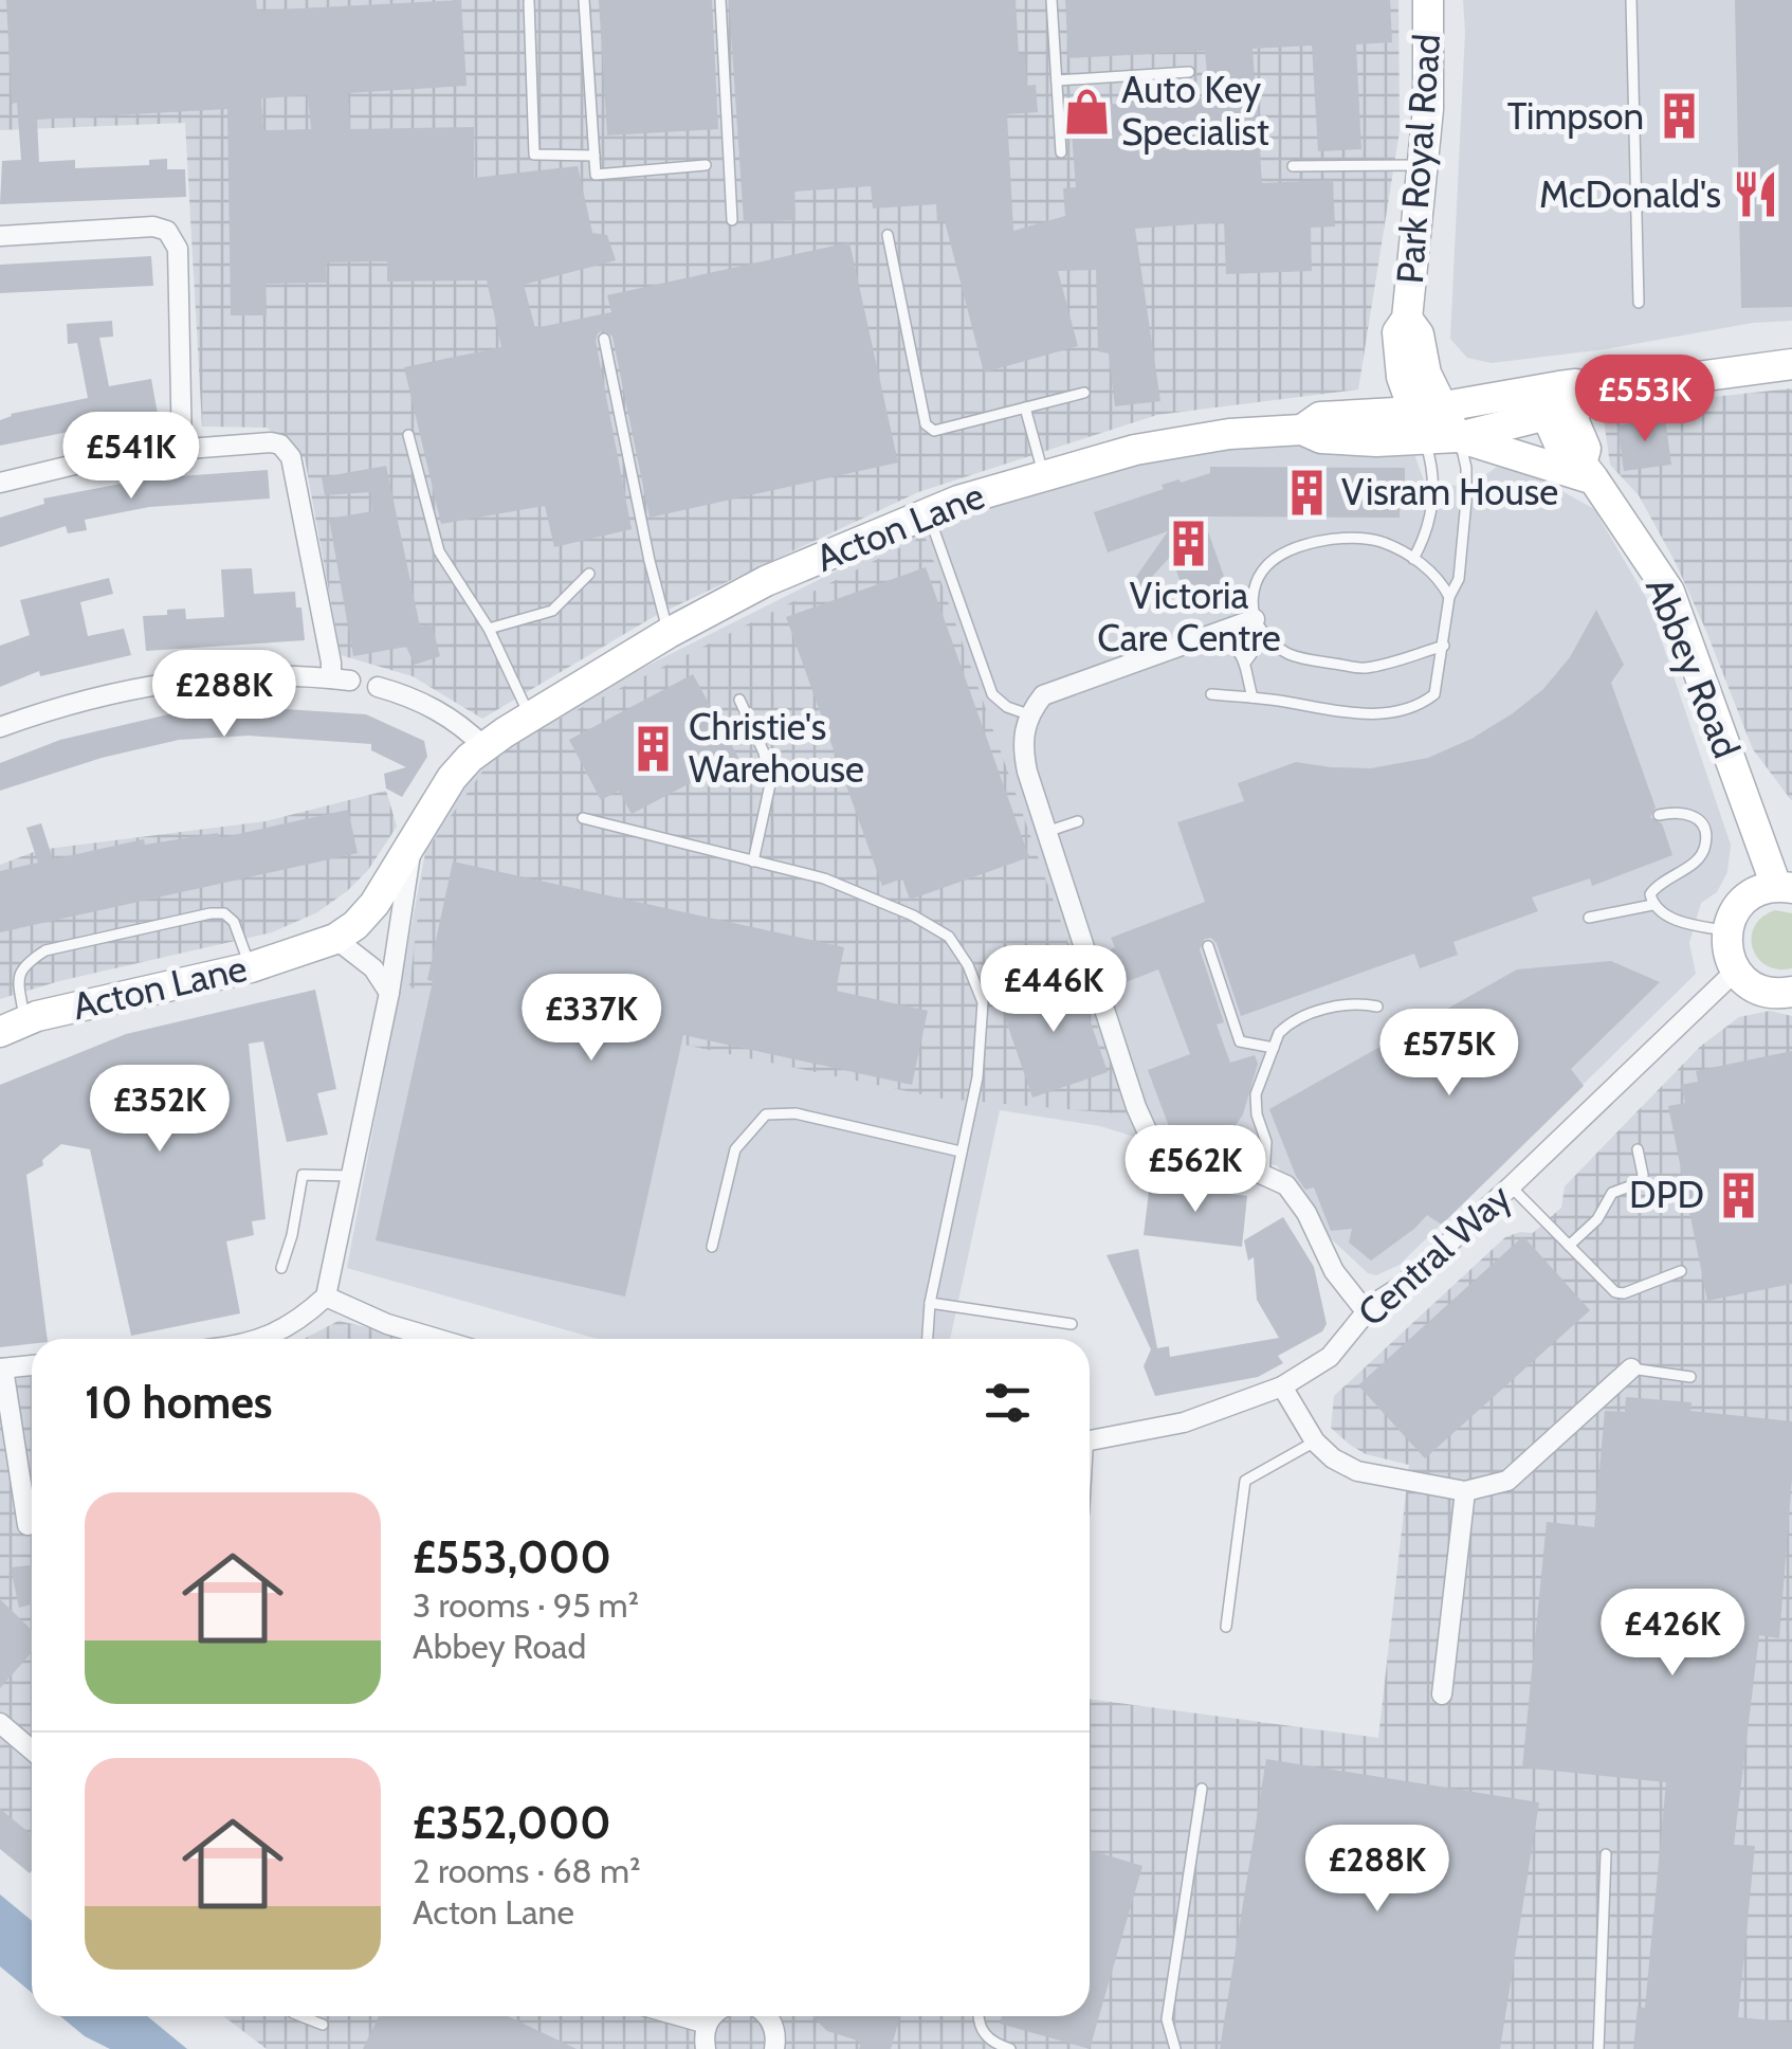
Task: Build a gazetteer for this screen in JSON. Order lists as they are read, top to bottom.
{
  "streets": {
    "main road": ["Park Royal Road", "Acton Lane", "Abbey Road"],
    "street": ["Central Way"]
  },
  "crossings": [
    ["Park Royal Road", "Acton Lane"]
  ],
  "places": {
    "shop": ["Auto Key Specialist"],
    "building": [
      "Timpson",
      "Visram House",
      "Victoria Care Centre",
      "Christie's Warehouse",
      "DPD"
    ],
    "restaurant": ["McDonald's"]
  },
  "page": {
    "price": [
      "£553K",
      "£541K",
      "£288K",
      "£446K",
      "£337K",
      "£575K",
      "£352K",
      "£562K",
      "£426K",
      "£288K"
    ],
    "heading": "10 homes",
    "list": [
      {
        "name": "£553,000",
        "note": "3 rooms · 95 m² · Abbey Road"
      },
      {
        "name": "£352,000",
        "note": "2 rooms · 68 m² · Acton Lane"
      }
    ]
  }
}
